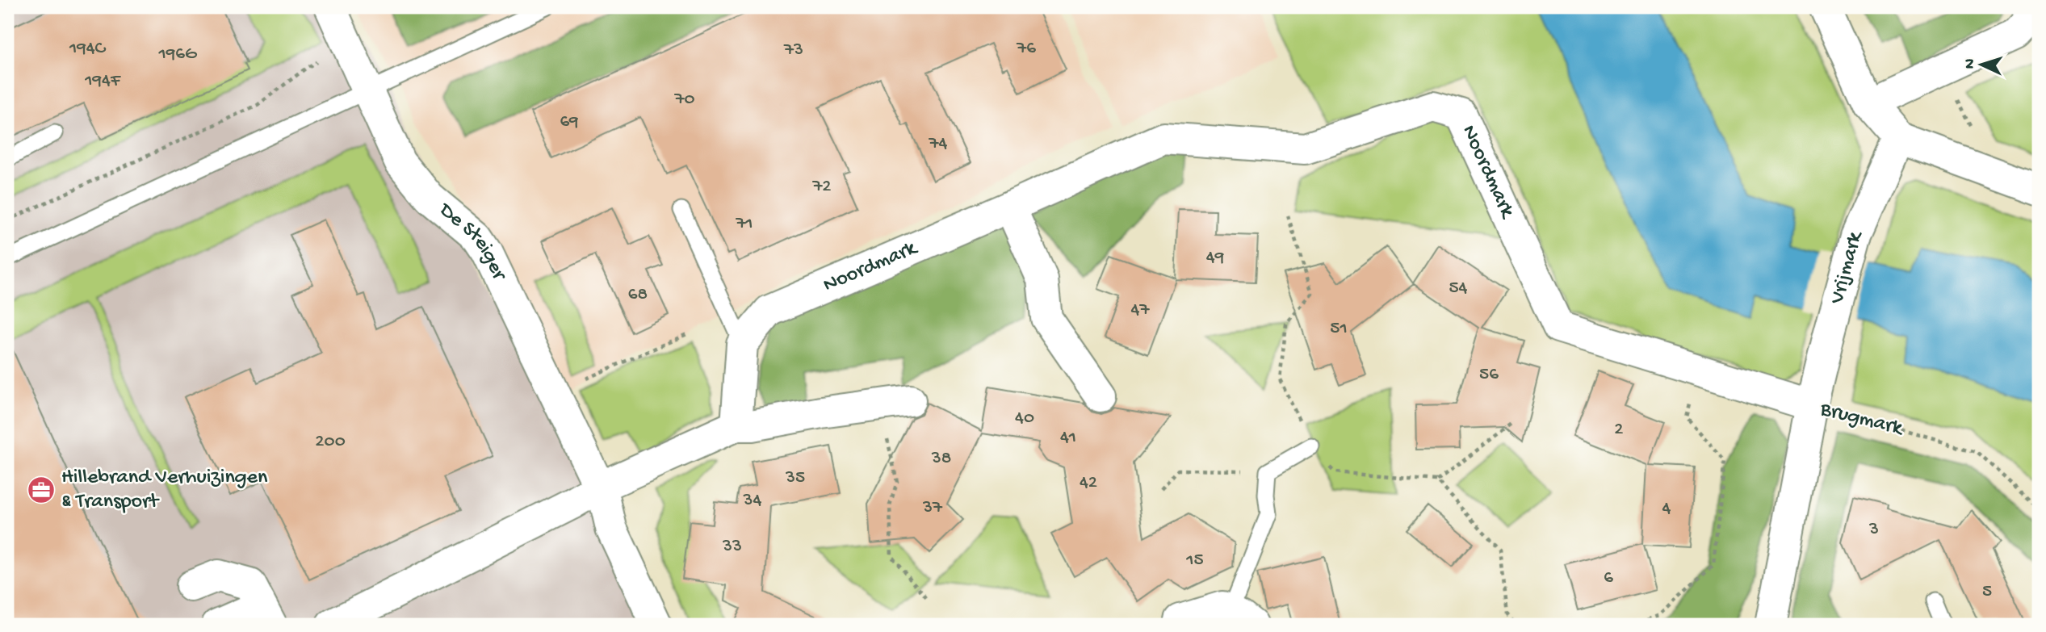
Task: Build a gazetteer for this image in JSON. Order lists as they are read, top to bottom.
{
  "streets": {
    "street": [
      "Noordmark",
      "De Steiger",
      "Vrijmark",
      "Brugmark"
    ]
  },
  "crossings": [
    ["Noordmark", "Vrijmark"],
    ["Noordmark", "Brugmark"],
    ["Vrijmark", "Brugmark"]
  ],
  "places": {
    "office": ["Hillebrand Verhuizingen & Transport"]
  },
  "house_numbers": [
    "194C",
    "76",
    "73",
    "196G",
    "194F",
    "70",
    "69",
    "74",
    "72",
    "71",
    "49",
    "54",
    "68",
    "47",
    "51",
    "56",
    "40",
    "2",
    "41",
    "200",
    "38",
    "35",
    "42",
    "34",
    "37",
    "4",
    "3",
    "33",
    "15",
    "6",
    "5"
  ],
  "north": "left"
}
